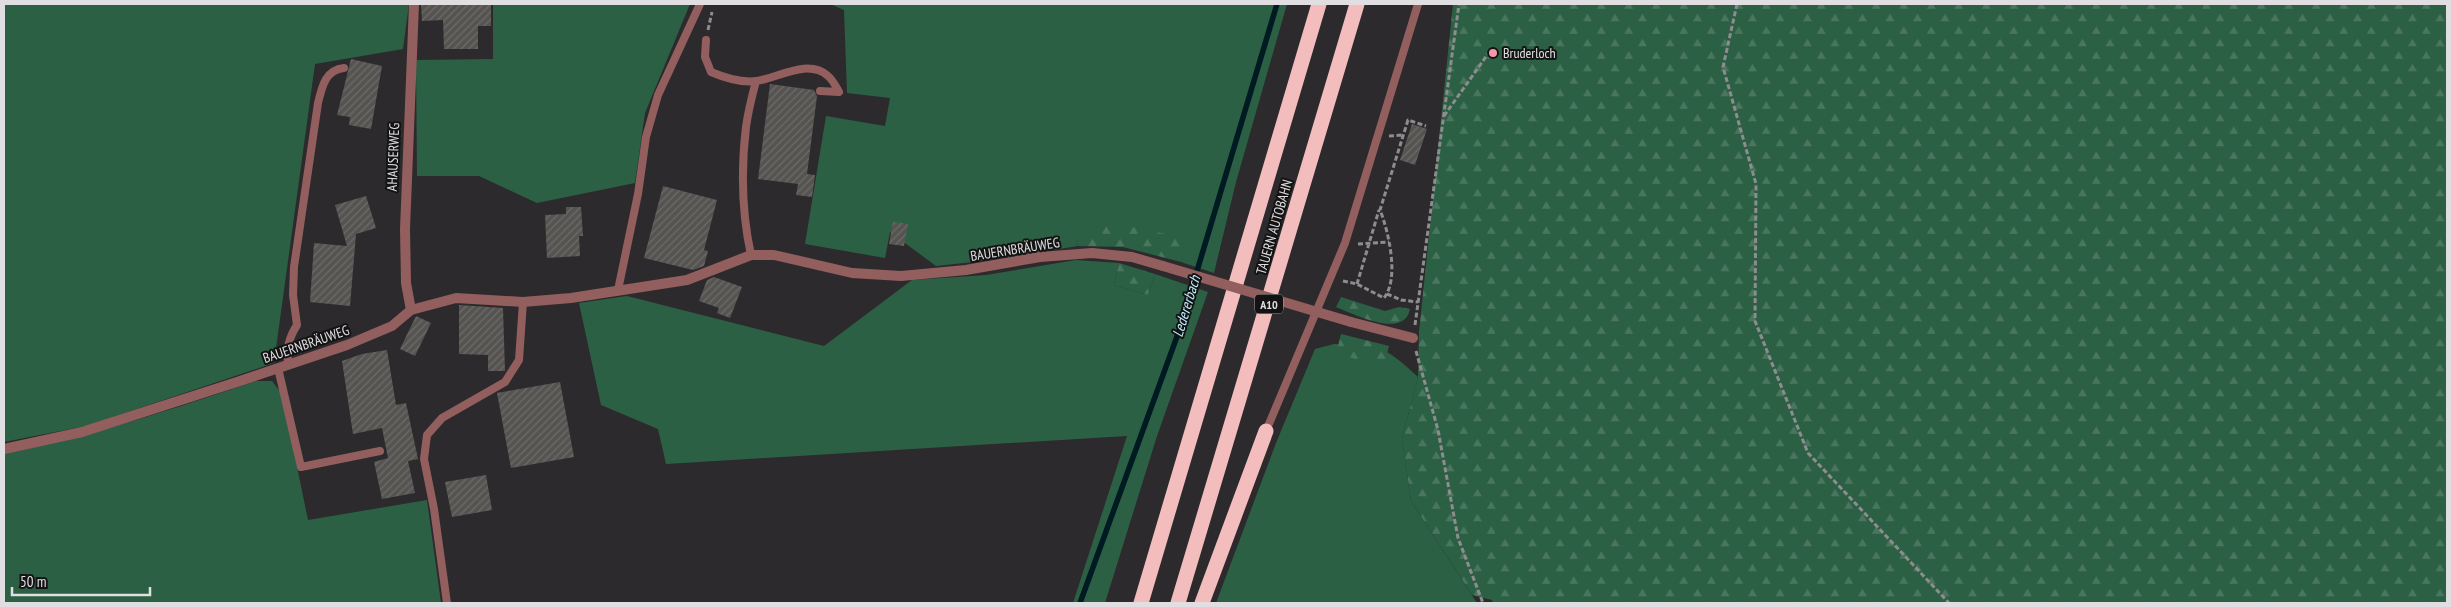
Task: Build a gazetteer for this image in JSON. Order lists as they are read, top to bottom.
{
  "streets": {
    "highway": ["TAUERN AUTOBAHN", "A10"],
    "street": ["AHAUSERWEG", "BAUERNBRÄUWEG"]
  },
  "crossings": [
    ["AHAUSERWEG", "BAUERNBRÄUWEG"]
  ],
  "water": ["Ledererbach"],
  "places": ["Bruderloch"],
  "scale_bar": "50 m"
}
